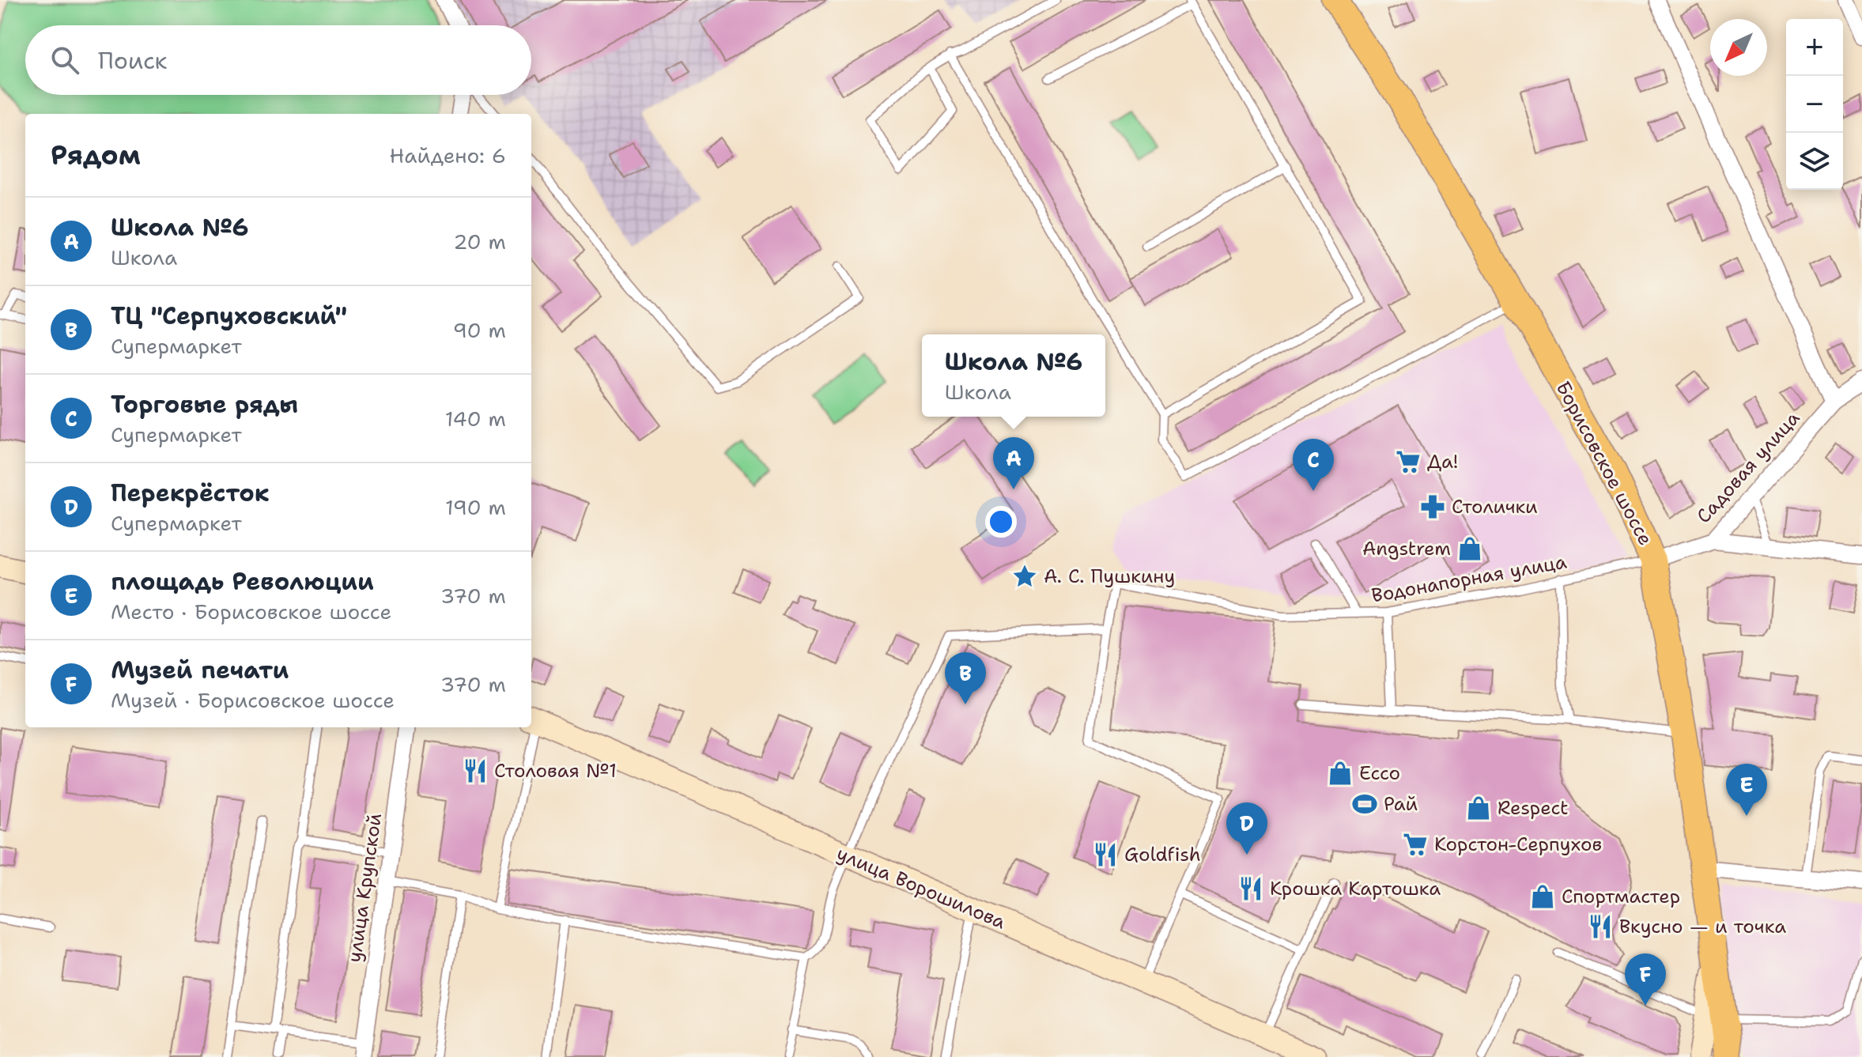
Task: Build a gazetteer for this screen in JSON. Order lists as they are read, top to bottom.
{
  "streets": {
    "main road": ["Борисовское шоссе", "улица Ворошилова"],
    "street": ["Садовая улица", "улица Крупской"],
    "lane": ["Водонапорная улица"]
  },
  "crossings": [
    ["Борисовское шоссе", "Садовая улица"],
    ["Борисовское шоссе", "Водонапорная улица"],
    ["Садовая улица", "Водонапорная улица"]
  ],
  "places": {
    "supermarket": ["Да!", "Корстон-Серпухов"],
    "pharmacy": ["Столички"],
    "shop": [
      "Angstrem",
      "Ecco",
      "Respect",
      "Спортмастер"
    ],
    "place": ["А. С. Пушкину"],
    "restaurant": [
      "Столовая №1",
      "Goldfish",
      "Крошка Картошка",
      "Вкусно — и точка"
    ],
    "sports": ["Рай"]
  },
  "north": "bottom left",
  "page": {
    "map_buttons": ["+", "−"],
    "search": "Поиск",
    "heading": ["Рядом", "Найдено: 6"],
    "list": [
      {
        "mark": "A",
        "name": "Школа №6",
        "note": "Школа",
        "value": "20 m"
      },
      {
        "mark": "B",
        "name": "ТЦ \"Серпуховский\"",
        "note": "Супермаркет",
        "value": "90 m"
      },
      {
        "mark": "C",
        "name": "Торговые ряды",
        "note": "Супермаркет",
        "value": "140 m"
      },
      {
        "mark": "D",
        "name": "Перекрёсток",
        "note": "Супермаркет",
        "value": "190 m"
      },
      {
        "mark": "E",
        "name": "площадь Революции",
        "note": "Место · Борисовское шоссе",
        "value": "370 m"
      },
      {
        "mark": "F",
        "name": "Музей печати",
        "note": "Музей · Борисовское шоссе",
        "value": "370 m"
      }
    ],
    "popup": ["Школа №6", "Школа"],
    "pins": [
      "A",
      "C",
      "B",
      "E",
      "D",
      "F"
    ]
  }
}
